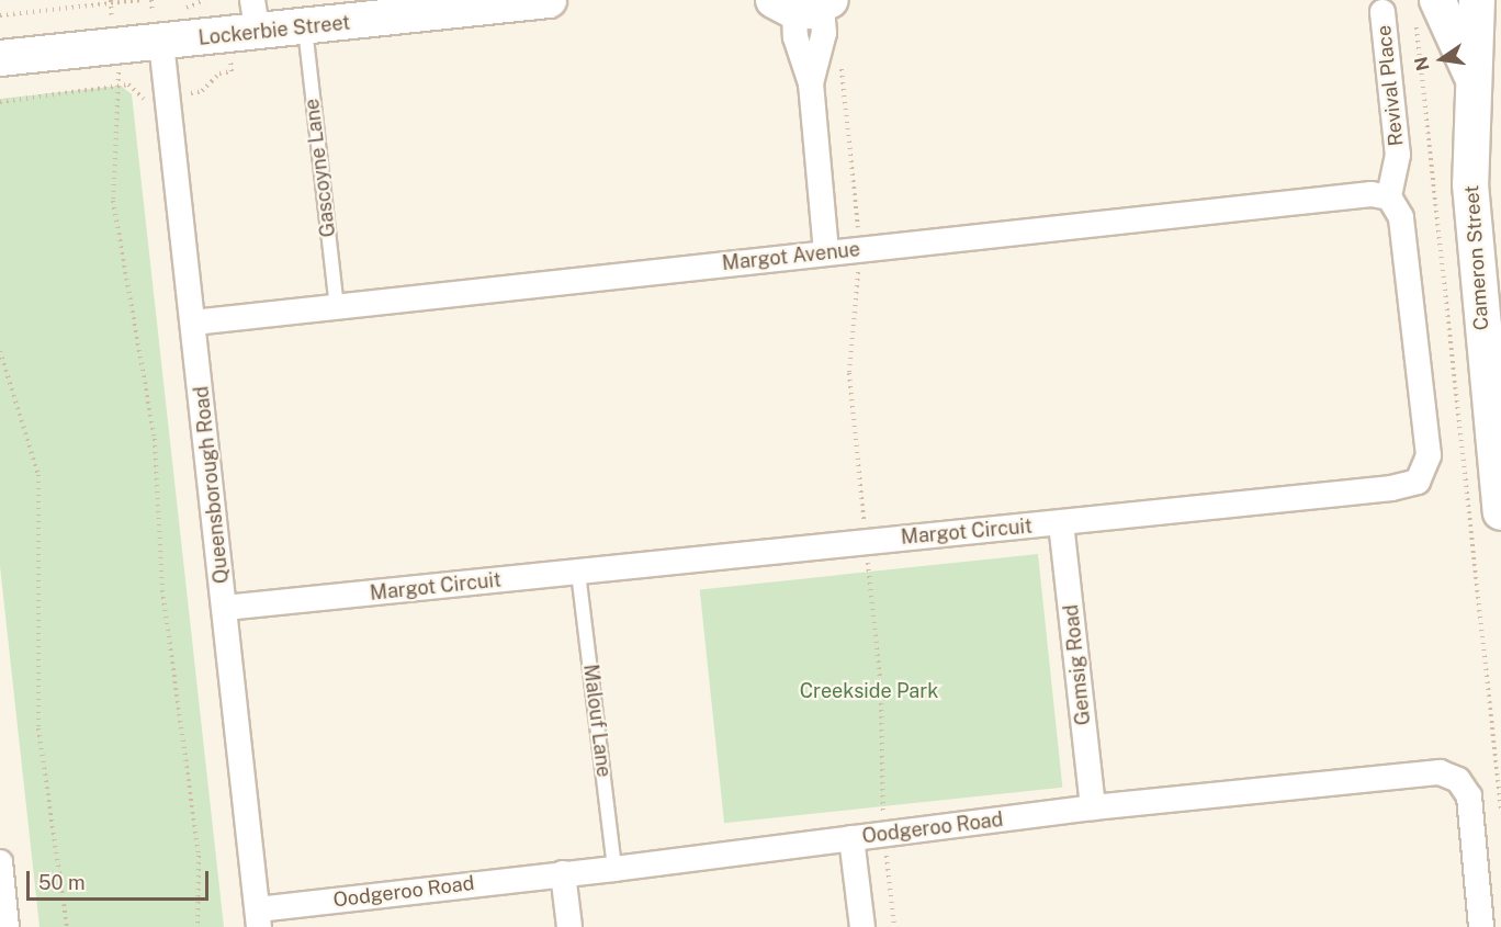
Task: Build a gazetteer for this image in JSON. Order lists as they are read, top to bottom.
{
  "streets": {
    "street": [
      "Lockerbie Street",
      "Revival Place",
      "Margot Avenue",
      "Cameron Street",
      "Queensborough Road",
      "Margot Circuit",
      "Gemsig Road",
      "Oodgeroo Road"
    ],
    "lane": ["Gascoyne Lane", "Malouf Lane"]
  },
  "crossings": [
    ["Lockerbie Street", "Gascoyne Lane"],
    ["Lockerbie Street", "Queensborough Road"],
    ["Revival Place", "Margot Avenue"],
    ["Revival Place", "Margot Circuit"],
    ["Gascoyne Lane", "Margot Avenue"],
    ["Margot Avenue", "Queensborough Road"],
    ["Margot Avenue", "Margot Circuit"],
    ["Queensborough Road", "Margot Circuit"],
    ["Queensborough Road", "Oodgeroo Road"],
    ["Margot Circuit", "Gemsig Road"],
    ["Margot Circuit", "Malouf Lane"],
    ["Gemsig Road", "Oodgeroo Road"],
    ["Malouf Lane", "Oodgeroo Road"]
  ],
  "parks": ["Creekside Park"],
  "scale_bar": "50 m",
  "north": "left"
}
